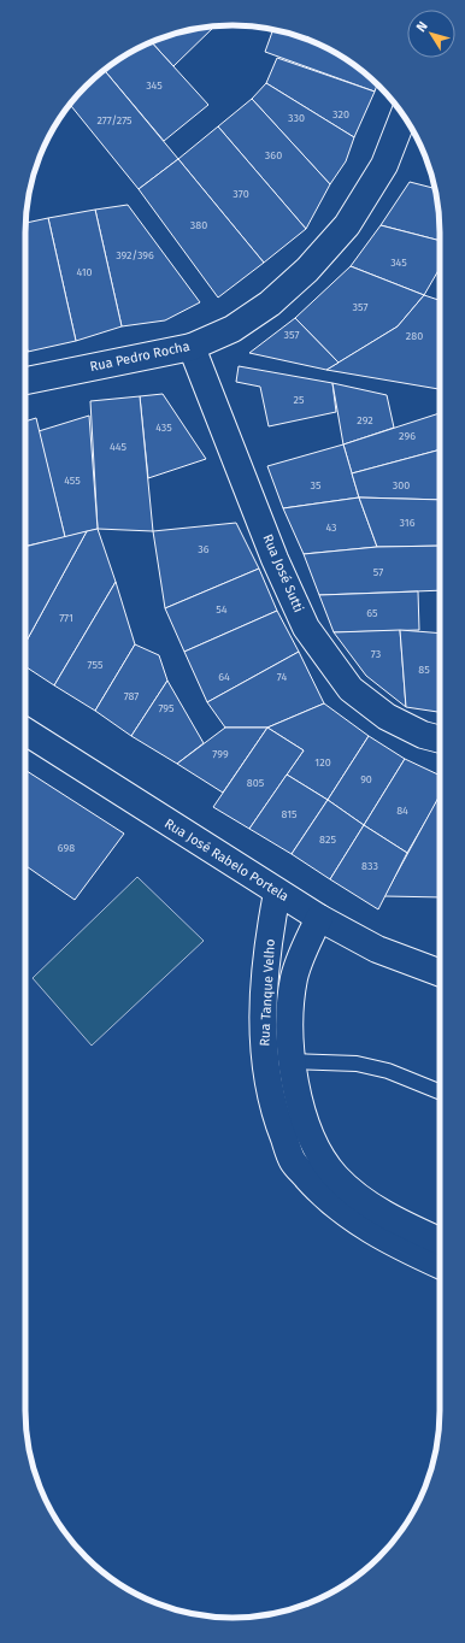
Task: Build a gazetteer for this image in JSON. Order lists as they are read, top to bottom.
{
  "streets": {
    "street": [
      "Rua Pedro Rocha",
      "Rua José Sutti",
      "Rua José Rabelo Portela",
      "Rua Tanque Velho"
    ]
  },
  "crossings": [
    ["Rua Pedro Rocha", "Rua José Sutti"],
    ["Rua José Rabelo Portela", "Rua Tanque Velho"]
  ],
  "house_numbers": [
    "345",
    "320",
    "330",
    "277/275",
    "360",
    "370",
    "380",
    "392/396",
    "345",
    "410",
    "357",
    "357",
    "280",
    "25",
    "292",
    "435",
    "296",
    "445",
    "455",
    "35",
    "300",
    "316",
    "43",
    "36",
    "57",
    "54",
    "65",
    "771",
    "73",
    "755",
    "85",
    "64",
    "74",
    "787",
    "795",
    "799",
    "120",
    "90",
    "805",
    "84",
    "815",
    "825",
    "698",
    "833"
  ],
  "north": "top left"
}
